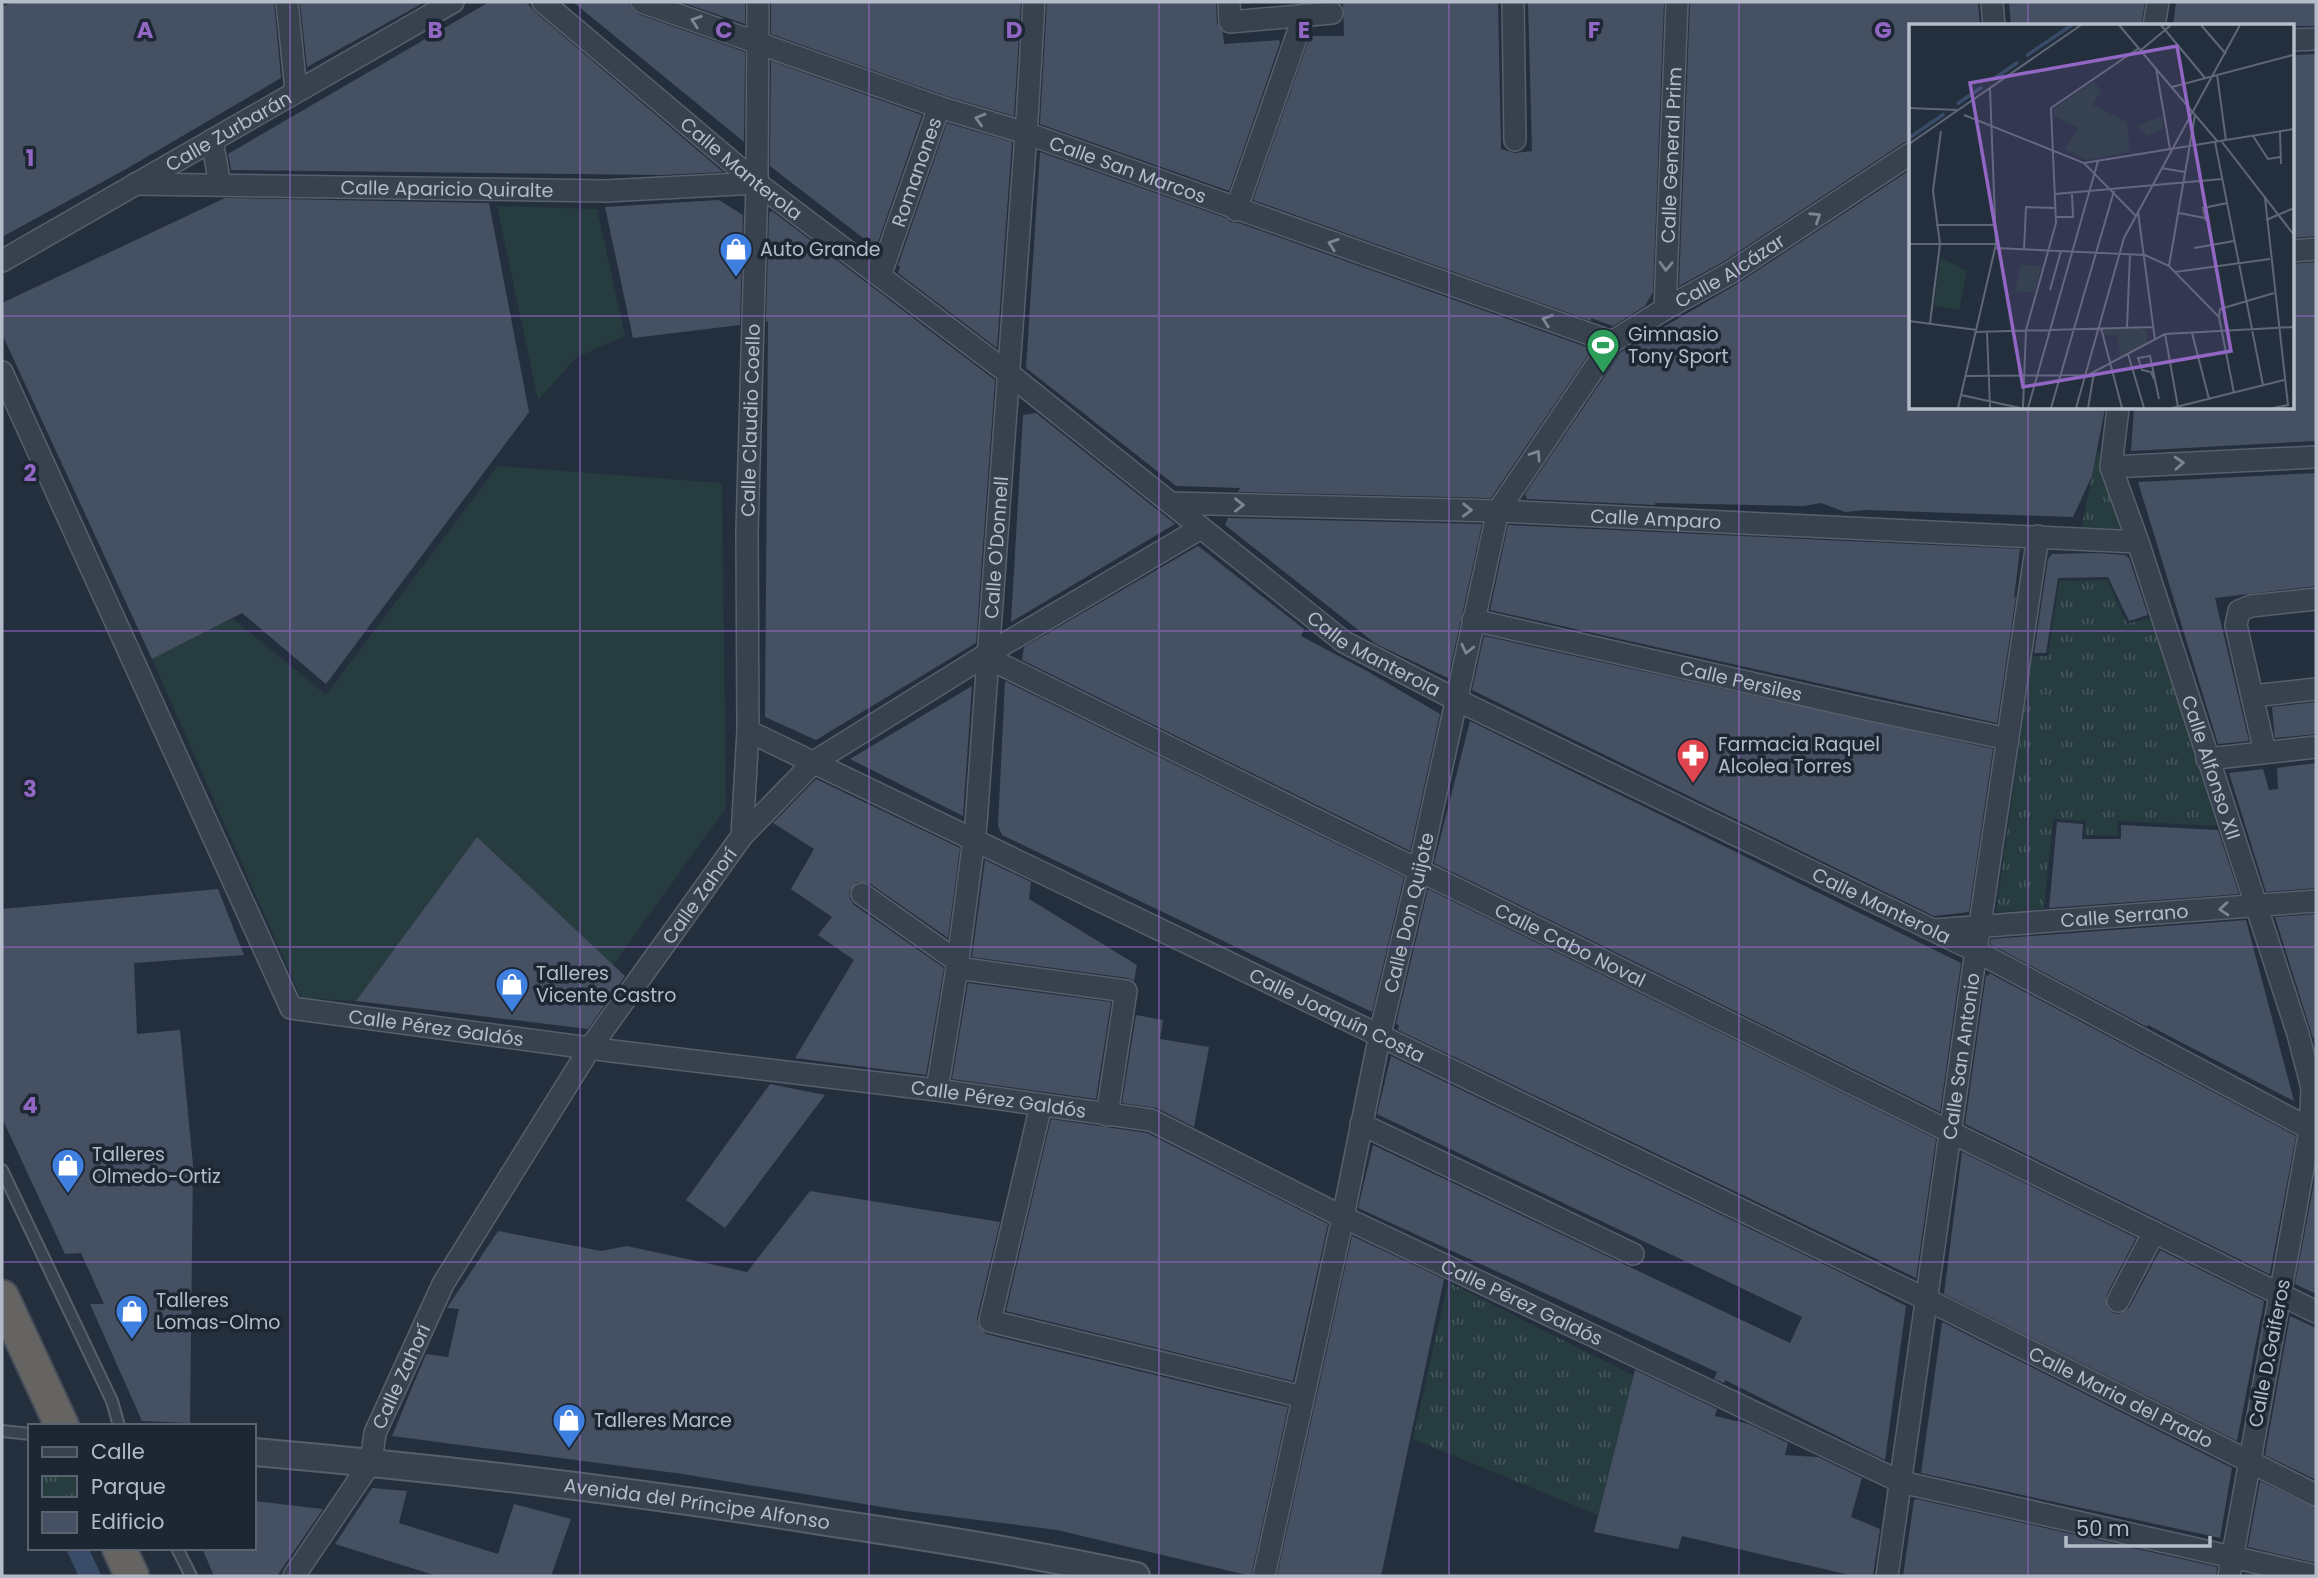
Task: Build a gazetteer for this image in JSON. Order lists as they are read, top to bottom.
{
  "streets": {
    "street": [
      "Calle Zurbarán",
      "Calle General Prim",
      "Calle Manterola",
      "Calle San Marcos",
      "Romanones",
      "Calle Aparicio Quiralte",
      "Calle Alcázar",
      "Calle Claudio Coello",
      "Calle Amparo",
      "Calle O'Donnell",
      "Calle Persiles",
      "Calle Alfonso XII",
      "Calle Zahorí",
      "Calle Don Quijote",
      "Calle Serrano",
      "Calle Cabo Noval",
      "Calle Joaquín Costa",
      "Calle Pérez Galdós",
      "Calle San Antonio",
      "Calle D.Gaiferos",
      "Calle Maria del Prado",
      "Avenida del Príncipe Alfonso"
    ]
  },
  "crossings": [
    ["Calle Zurbarán", "Calle Aparicio Quiralte"],
    ["Calle General Prim", "Calle Alcázar"],
    ["Calle Manterola", "Romanones"],
    ["Calle Manterola", "Calle Aparicio Quiralte"],
    ["Calle Manterola", "Calle Claudio Coello"],
    ["Calle Manterola", "Calle Amparo"],
    ["Calle Manterola", "Calle O'Donnell"],
    ["Calle Manterola", "Calle Alfonso XII"],
    ["Calle Manterola", "Calle Zahorí"],
    ["Calle Manterola", "Calle Don Quijote"],
    ["Calle Manterola", "Calle Serrano"],
    ["Calle Manterola", "Calle San Antonio"],
    ["Calle Manterola", "Calle D.Gaiferos"],
    ["Calle San Marcos", "Romanones"],
    ["Calle San Marcos", "Calle Alcázar"],
    ["Calle San Marcos", "Calle Claudio Coello"],
    ["Calle San Marcos", "Calle O'Donnell"],
    ["Calle Aparicio Quiralte", "Calle Claudio Coello"],
    ["Calle Alcázar", "Calle Amparo"],
    ["Calle Alcázar", "Calle Don Quijote"],
    ["Calle Claudio Coello", "Calle Zahorí"],
    ["Calle Claudio Coello", "Calle Joaquín Costa"],
    ["Calle Amparo", "Calle Alfonso XII"],
    ["Calle Amparo", "Calle Don Quijote"],
    ["Calle Amparo", "Calle San Antonio"],
    ["Calle O'Donnell", "Calle Zahorí"],
    ["Calle O'Donnell", "Calle Cabo Noval"],
    ["Calle O'Donnell", "Calle Joaquín Costa"],
    ["Calle O'Donnell", "Calle Pérez Galdós"],
    ["Calle Persiles", "Calle Don Quijote"],
    ["Calle Persiles", "Calle San Antonio"],
    ["Calle Alfonso XII", "Calle Serrano"],
    ["Calle Alfonso XII", "Calle D.Gaiferos"],
    ["Calle Zahorí", "Calle Cabo Noval"],
    ["Calle Zahorí", "Calle Joaquín Costa"],
    ["Calle Zahorí", "Calle Pérez Galdós"],
    ["Calle Zahorí", "Avenida del Príncipe Alfonso"],
    ["Calle Don Quijote", "Calle Cabo Noval"],
    ["Calle Don Quijote", "Calle Joaquín Costa"],
    ["Calle Don Quijote", "Calle Pérez Galdós"],
    ["Calle Serrano", "Calle San Antonio"],
    ["Calle Cabo Noval", "Calle San Antonio"],
    ["Calle Cabo Noval", "Calle D.Gaiferos"],
    ["Calle Joaquín Costa", "Calle San Antonio"],
    ["Calle Joaquín Costa", "Calle Maria del Prado"],
    ["Calle Pérez Galdós", "Calle San Antonio"],
    ["Calle Pérez Galdós", "Calle D.Gaiferos"],
    ["Calle San Antonio", "Calle Maria del Prado"],
    ["Calle D.Gaiferos", "Calle Maria del Prado"]
  ],
  "one_way": ["Calle San Marcos", "Calle Alcázar", "Calle Serrano"],
  "places": {
    "shop": [
      "Auto Grande",
      "Talleres Vicente Castro",
      "Talleres Olmedo-Ortiz",
      "Talleres Lomas-Olmo",
      "Talleres Marce"
    ],
    "sports": ["Gimnasio Tony Sport"],
    "pharmacy": ["Farmacia Raquel Alcolea Torres"]
  },
  "legend": ["Calle", "Parque", "Edificio"],
  "scale_bar": "50 m",
  "grid": {
    "columns": [
      "A",
      "B",
      "C",
      "D",
      "E",
      "F",
      "G"
    ],
    "rows": [
      "1",
      "2",
      "3",
      "4"
    ]
  }
}
